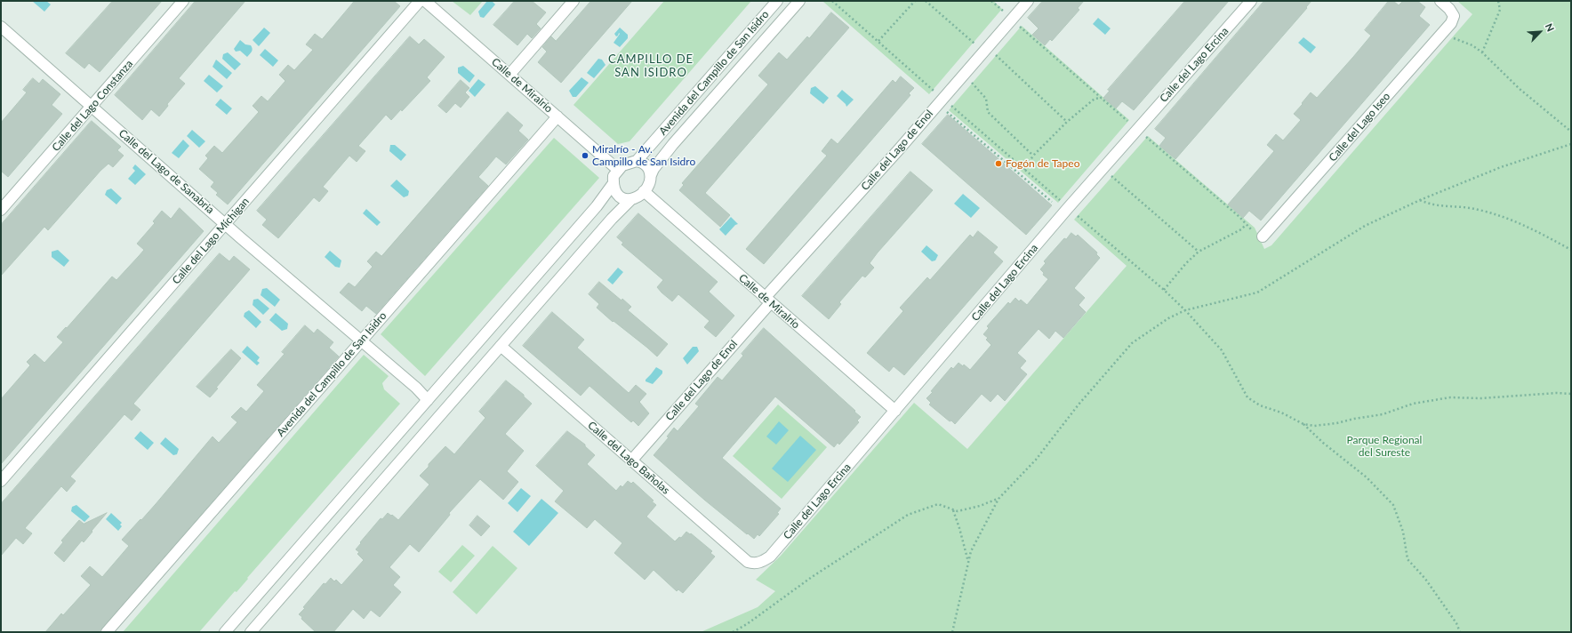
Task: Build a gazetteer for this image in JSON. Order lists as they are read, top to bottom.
{
  "streets": {
    "street": [
      "Calle del Lago Ercina",
      "Avenida del Campillo de San Isidro",
      "Calle de Miralrío",
      "Calle del Lago Constanza",
      "Calle del Lago Iseo",
      "Calle del Lago de Enol",
      "Calle del Lago de Sanabria",
      "Calle del Lago Míchigan",
      "Calle del Lago Bañolas"
    ]
  },
  "crossings": [
    ["Calle del Lago Ercina", "Calle de Miralrío"],
    ["Calle del Lago Ercina", "Calle del Lago Bañolas"],
    ["Avenida del Campillo de San Isidro", "Calle de Miralrío"],
    ["Avenida del Campillo de San Isidro", "Calle del Lago de Sanabria"],
    ["Calle de Miralrío", "Calle del Lago de Enol"],
    ["Calle del Lago Constanza", "Calle del Lago de Sanabria"],
    ["Calle del Lago de Enol", "Calle del Lago Bañolas"],
    ["Calle del Lago de Sanabria", "Calle del Lago Míchigan"]
  ],
  "districts": ["CAMPILLO DE SAN ISIDRO"],
  "parks": ["Parque Regional del Sureste"],
  "places": ["Miralrío - Av. Campillo de San Isidro", "Fogón de Tapeo"],
  "north": "top right"
}
